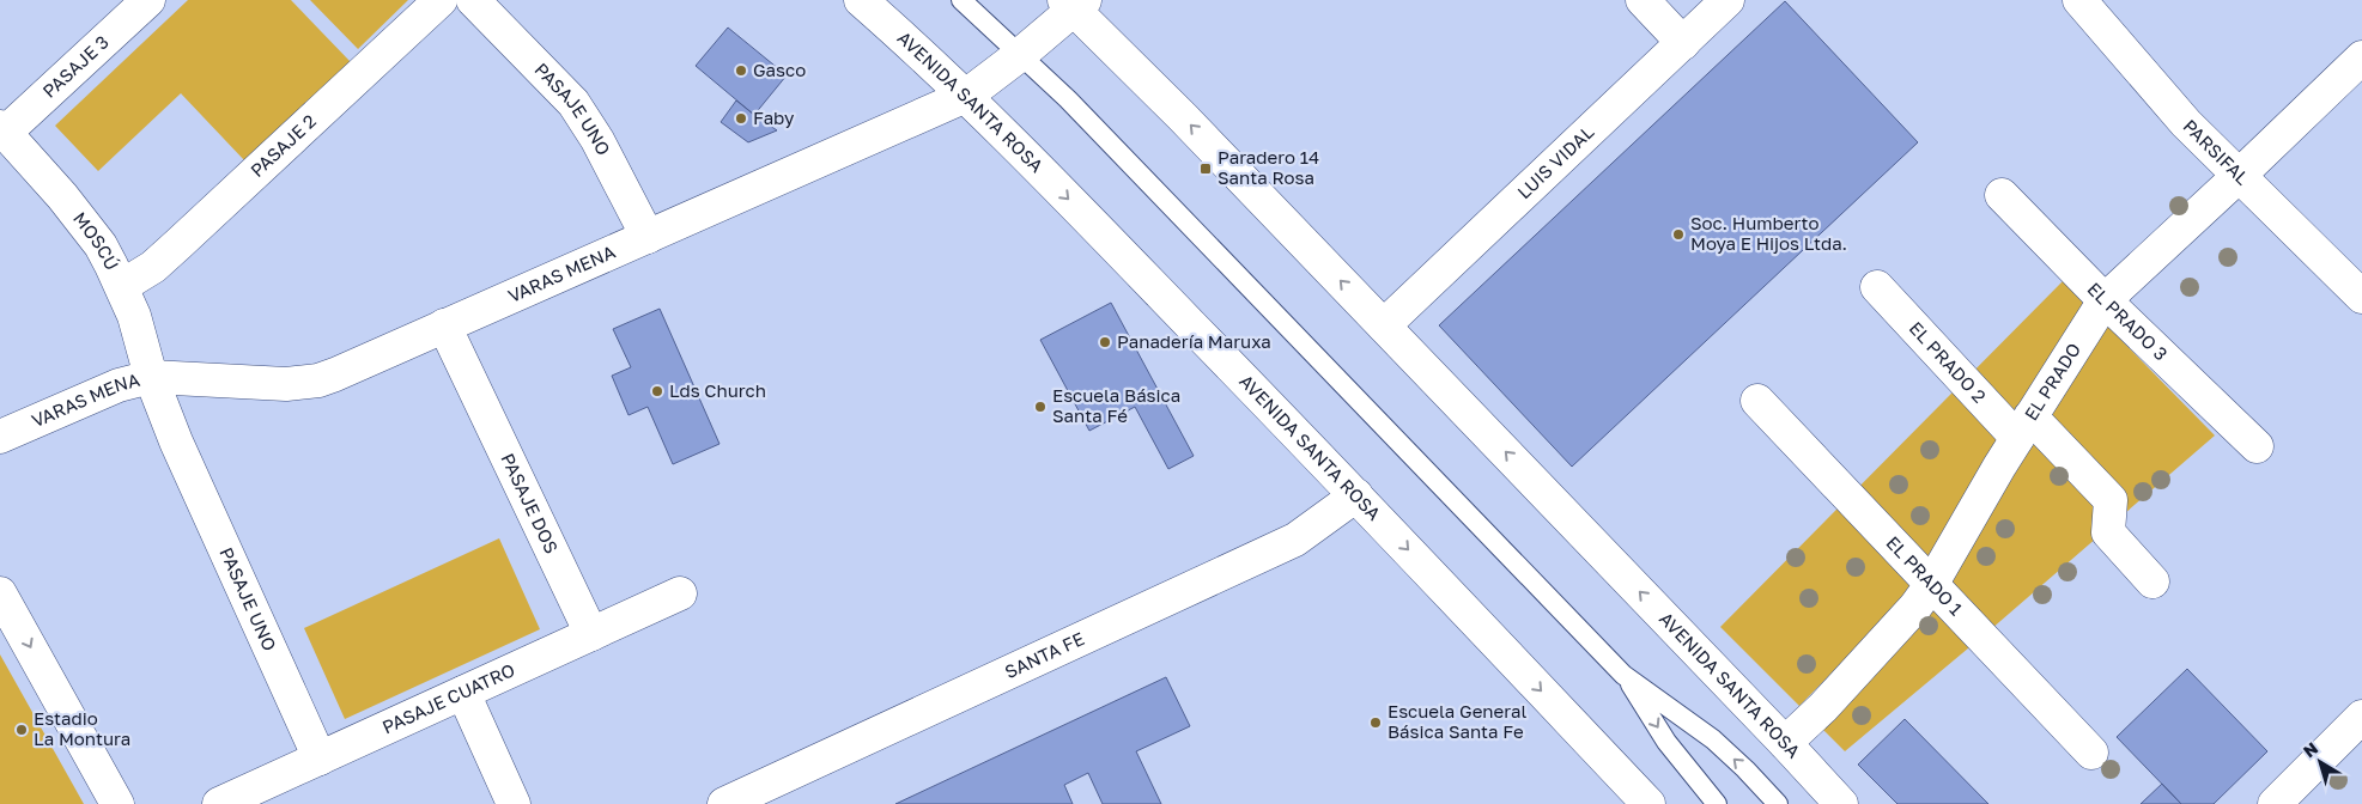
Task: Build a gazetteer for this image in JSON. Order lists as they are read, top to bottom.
{
  "streets": {
    "street": [
      "PASAJE 3",
      "AVENIDA SANTA ROSA",
      "PASAJE UNO",
      "PASAJE 2",
      "PARSIFAL",
      "LUIS VIDAL",
      "MOSCÚ",
      "VARAS MENA",
      "EL PRADO 3",
      "EL PRADO 2",
      "EL PRADO",
      "PASAJE DOS",
      "EL PRADO 1",
      "SANTA FE",
      "PASAJE CUATRO"
    ]
  },
  "crossings": [
    ["PASAJE 3", "MOSCÚ"],
    ["AVENIDA SANTA ROSA", "LUIS VIDAL"],
    ["AVENIDA SANTA ROSA", "VARAS MENA"],
    ["AVENIDA SANTA ROSA", "EL PRADO"],
    ["AVENIDA SANTA ROSA", "SANTA FE"],
    ["PASAJE UNO", "MOSCÚ"],
    ["PASAJE UNO", "VARAS MENA"],
    ["PASAJE UNO", "PASAJE CUATRO"],
    ["PASAJE 2", "MOSCÚ"],
    ["PARSIFAL", "EL PRADO"],
    ["MOSCÚ", "VARAS MENA"],
    ["VARAS MENA", "PASAJE DOS"],
    ["EL PRADO 3", "EL PRADO"],
    ["EL PRADO 2", "EL PRADO"],
    ["EL PRADO", "EL PRADO 1"],
    ["PASAJE DOS", "PASAJE CUATRO"]
  ],
  "places": {
    "other": [
      "Gasco",
      "Faby",
      "Soc. Humberto Moya E Hijos Ltda.",
      "Panadería Maruxa",
      "Lds Church",
      "Escuela Básica Santa Fé",
      "Escuela General Básica Santa Fe",
      "Estadio La Montura"
    ],
    "transit": ["Paradero 14 Santa Rosa"]
  },
  "north": "top left"
}
